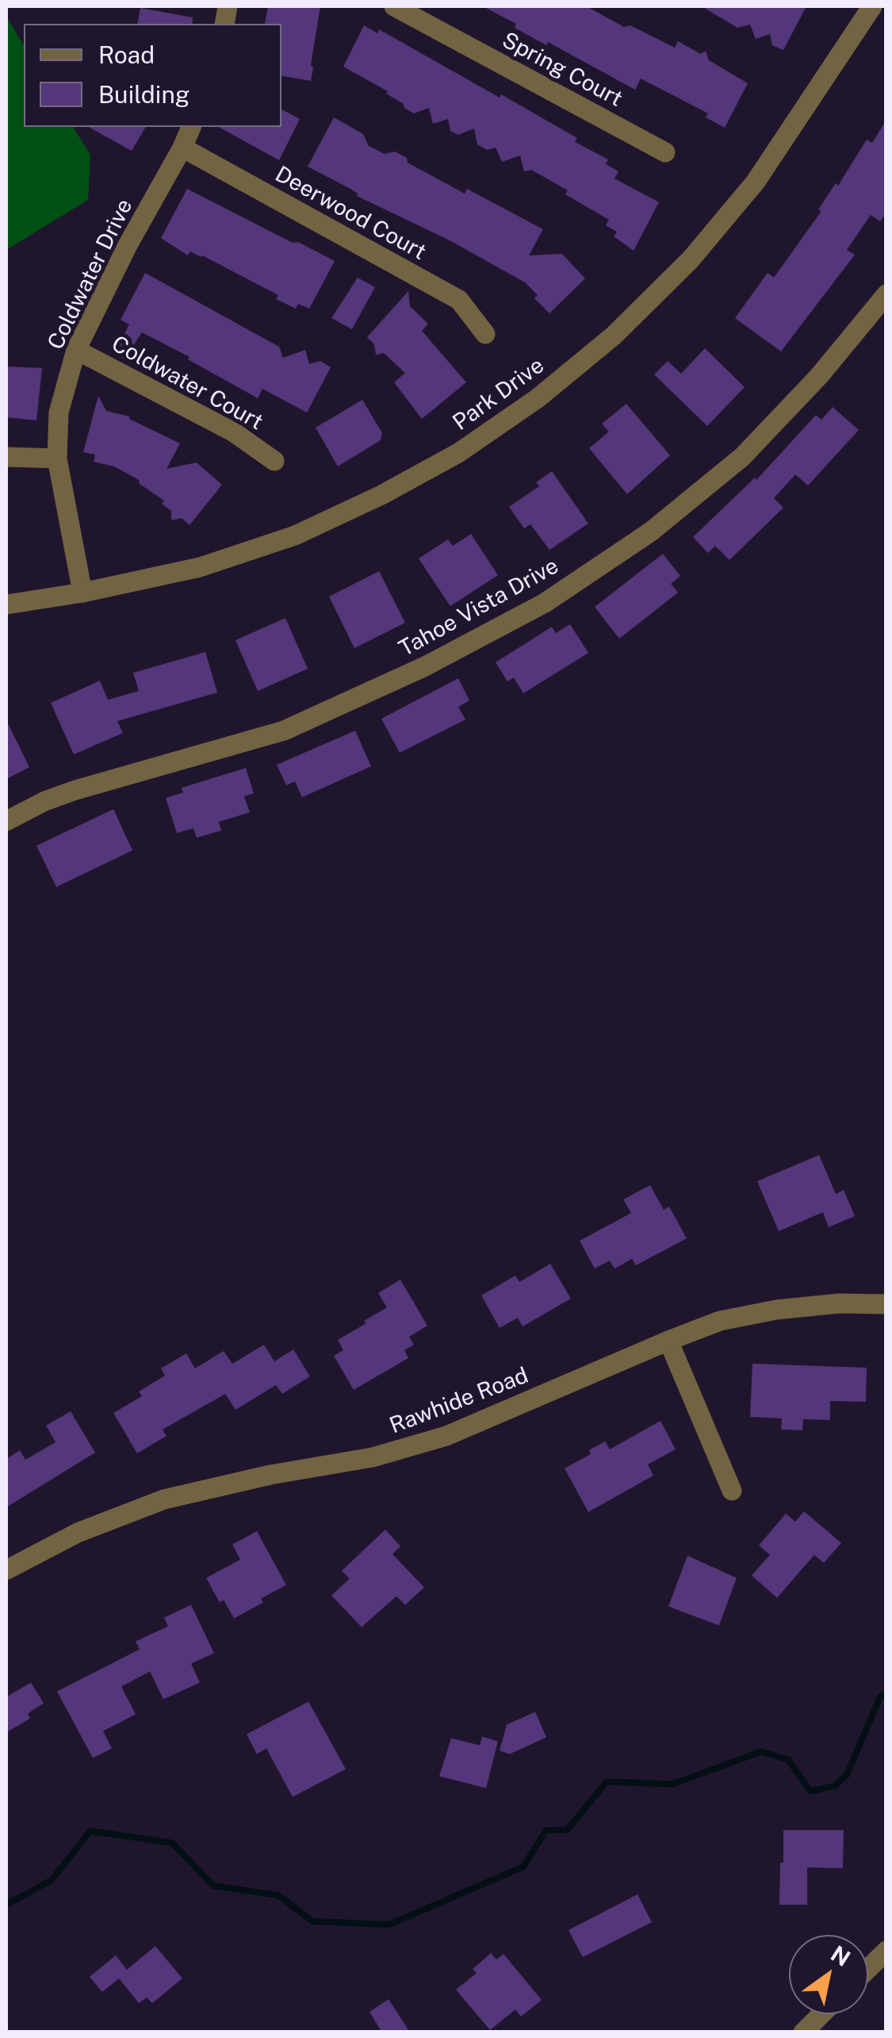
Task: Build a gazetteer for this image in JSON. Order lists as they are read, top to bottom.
{
  "streets": {
    "street": [
      "Spring Court",
      "Deerwood Court",
      "Coldwater Drive",
      "Coldwater Court",
      "Park Drive",
      "Tahoe Vista Drive",
      "Rawhide Road"
    ]
  },
  "crossings": [
    ["Deerwood Court", "Coldwater Drive"],
    ["Coldwater Drive", "Coldwater Court"],
    ["Coldwater Drive", "Park Drive"]
  ],
  "legend": ["Road", "Building"],
  "north": "top right"
}
